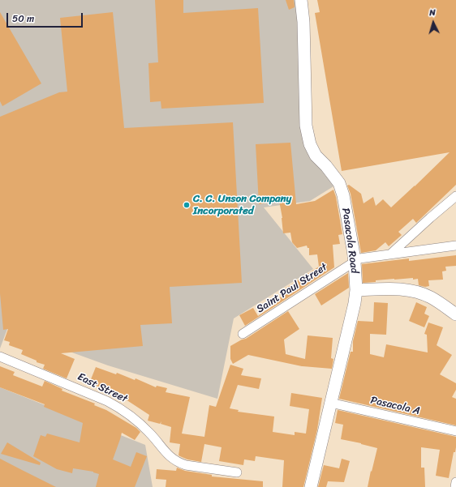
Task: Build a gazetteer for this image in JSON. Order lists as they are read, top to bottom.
{
  "streets": {
    "street": [
      "Pasacola Road",
      "Saint Paul Street",
      "East Street",
      "Pasacola A"
    ]
  },
  "crossings": [
    ["Pasacola Road", "Saint Paul Street"],
    ["Pasacola Road", "Pasacola A"]
  ],
  "places": ["C. C. Unson Company Incorporated"],
  "scale_bar": "50 m",
  "north": "top"
}
